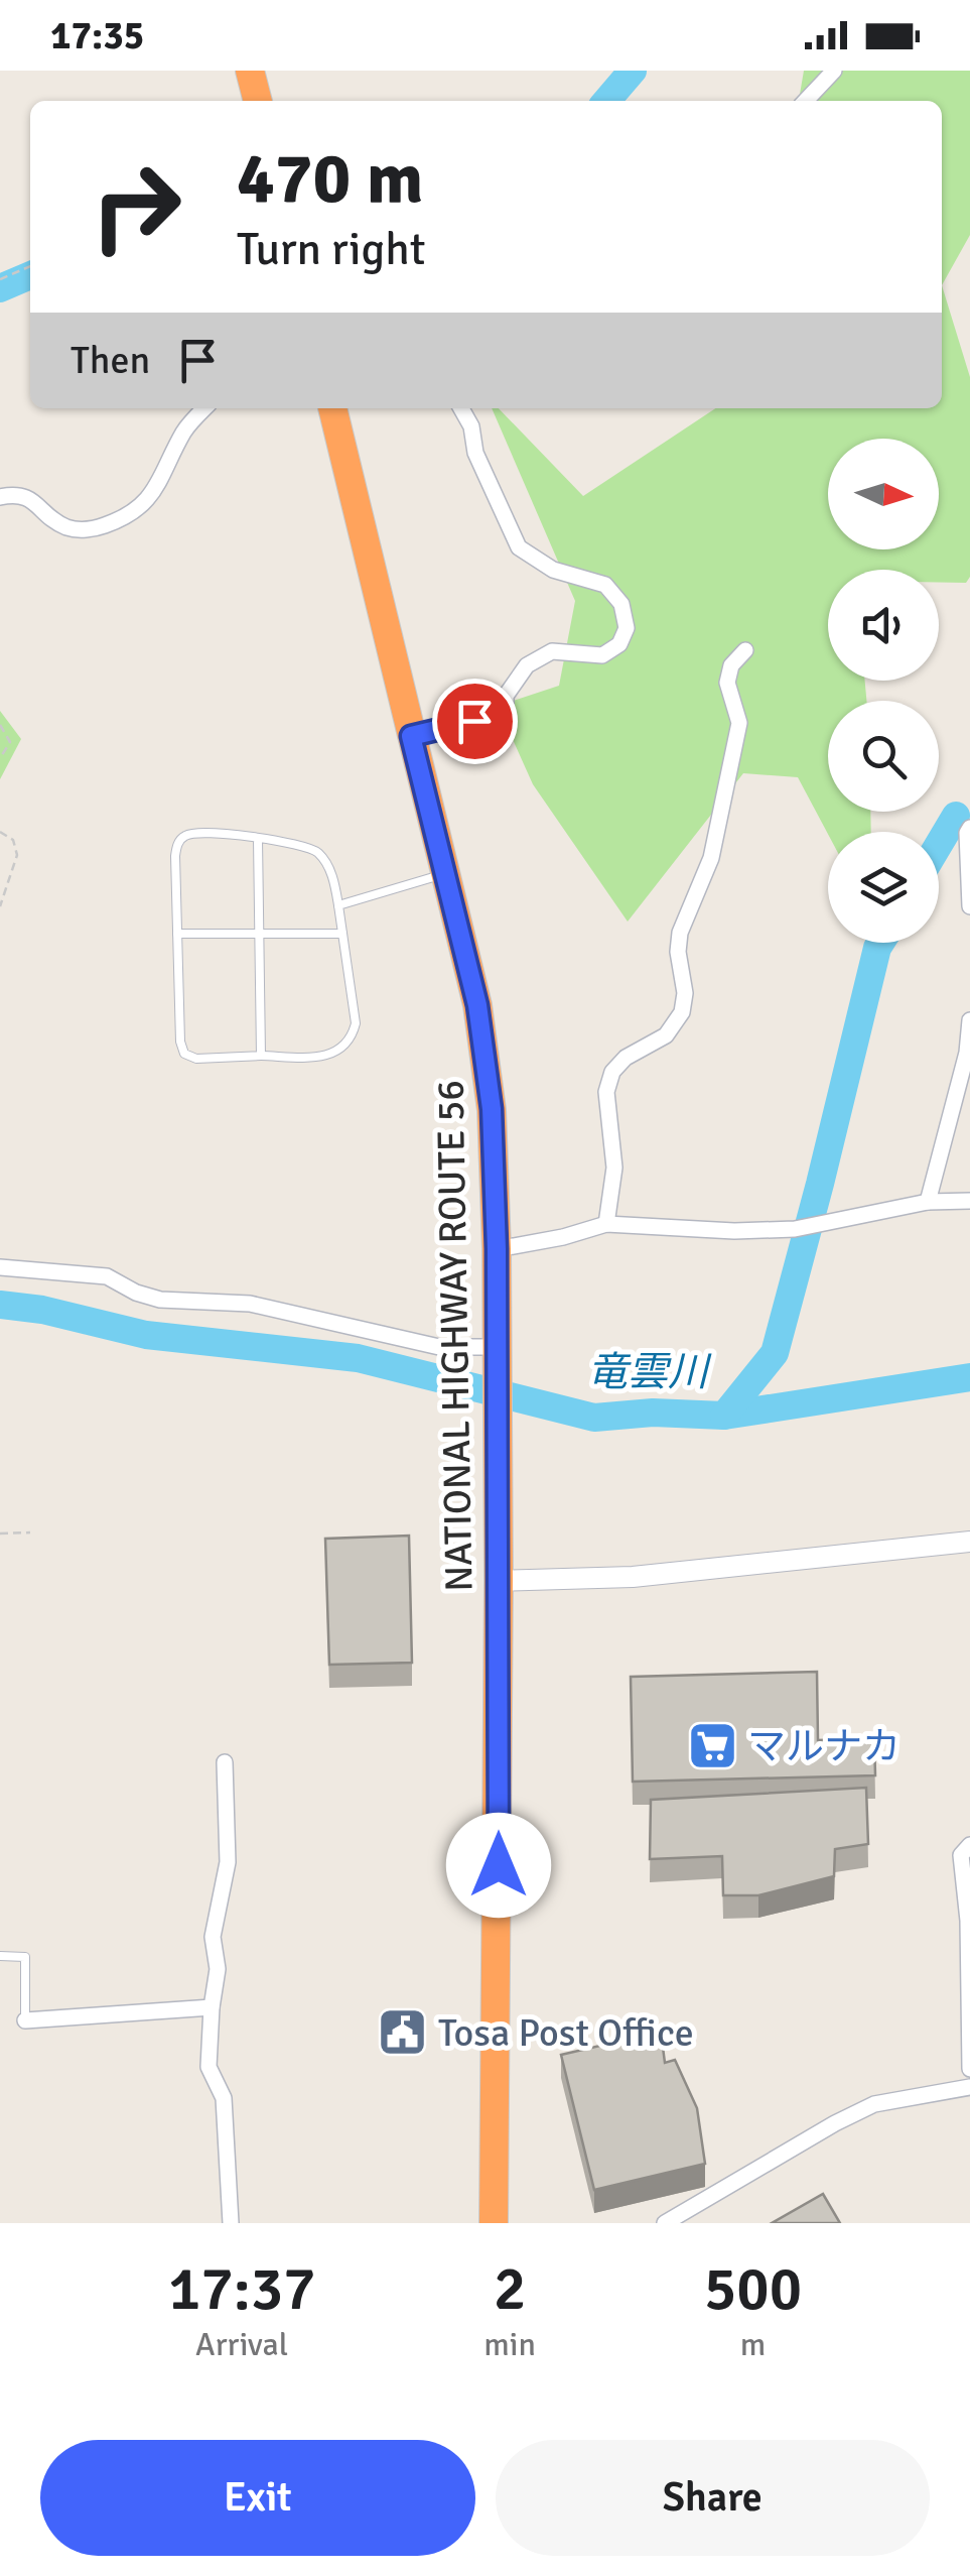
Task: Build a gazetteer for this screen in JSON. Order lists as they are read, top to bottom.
{
  "streets": {
    "highway": ["NATIONAL HIGHWAY ROUTE 56"]
  },
  "water": ["竜雲川"],
  "places": {
    "supermarket": ["マルナカ"],
    "public building": ["Tosa Post Office"]
  },
  "north": "right",
  "page": {
    "status": "17:35",
    "turn": ["470 m", "Turn right"],
    "then": "Then",
    "eta": [
      "17:37",
      "Arrival",
      "2",
      "min",
      "500",
      "m"
    ],
    "buttons": ["Exit", "Share"]
  }
}
